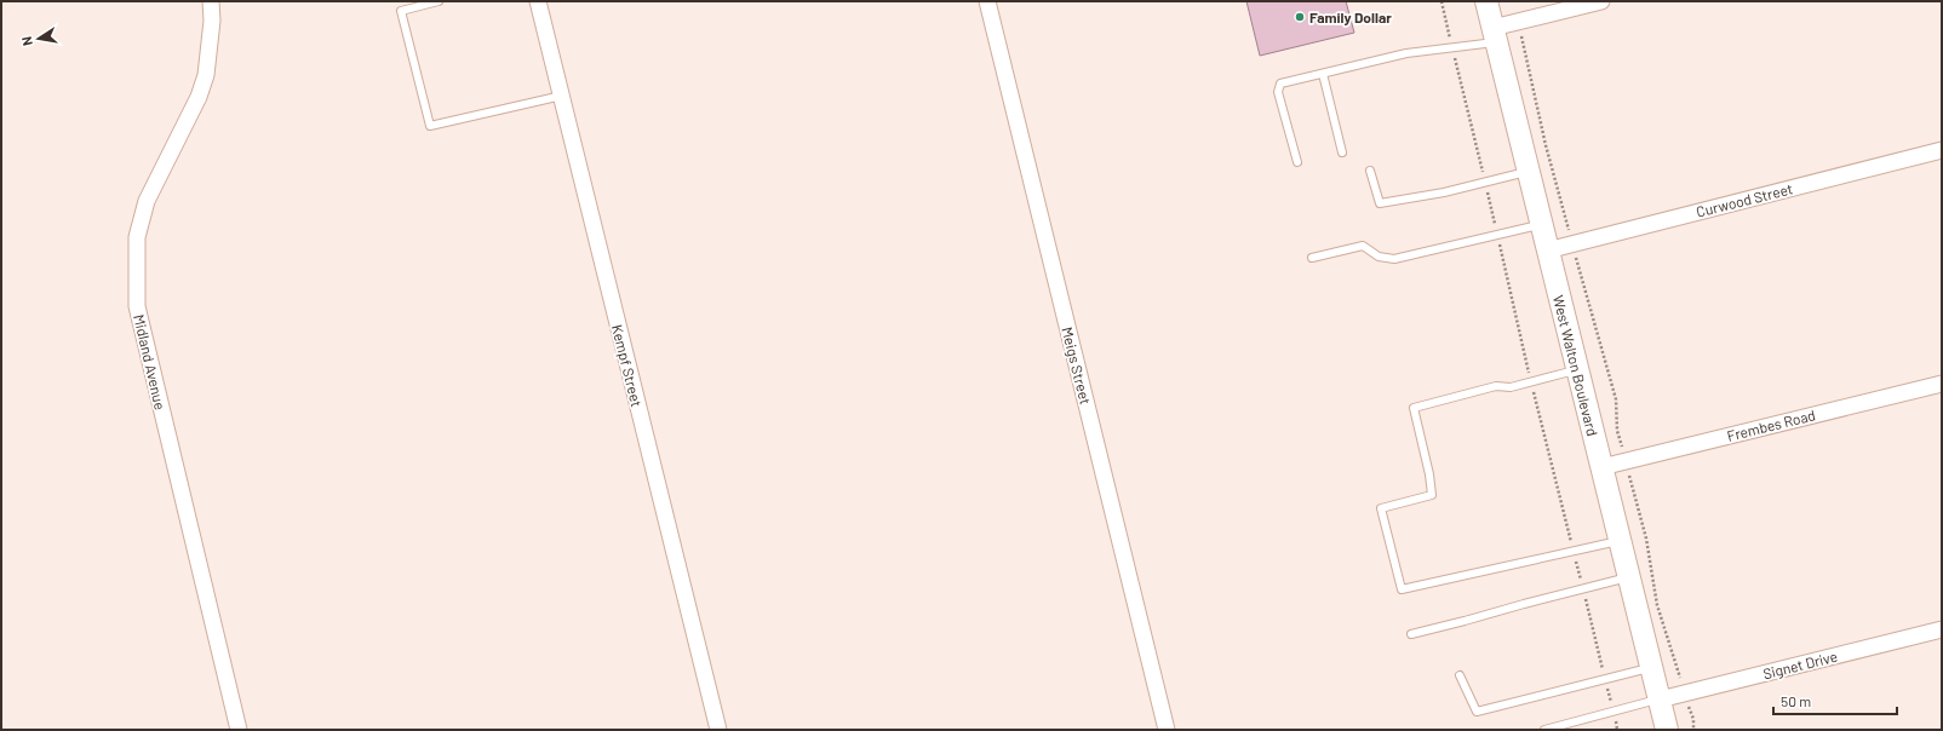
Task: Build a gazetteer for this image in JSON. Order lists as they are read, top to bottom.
{
  "streets": {
    "main road": ["West Walton Boulevard"],
    "street": [
      "Curwood Street",
      "Midland Avenue",
      "Kempf Street",
      "Meigs Street",
      "Frembes Road",
      "Signet Drive"
    ]
  },
  "crossings": [
    ["Curwood Street", "West Walton Boulevard"],
    ["West Walton Boulevard", "Frembes Road"],
    ["West Walton Boulevard", "Signet Drive"]
  ],
  "places": ["Family Dollar"],
  "scale_bar": "50 m",
  "north": "left"
}
